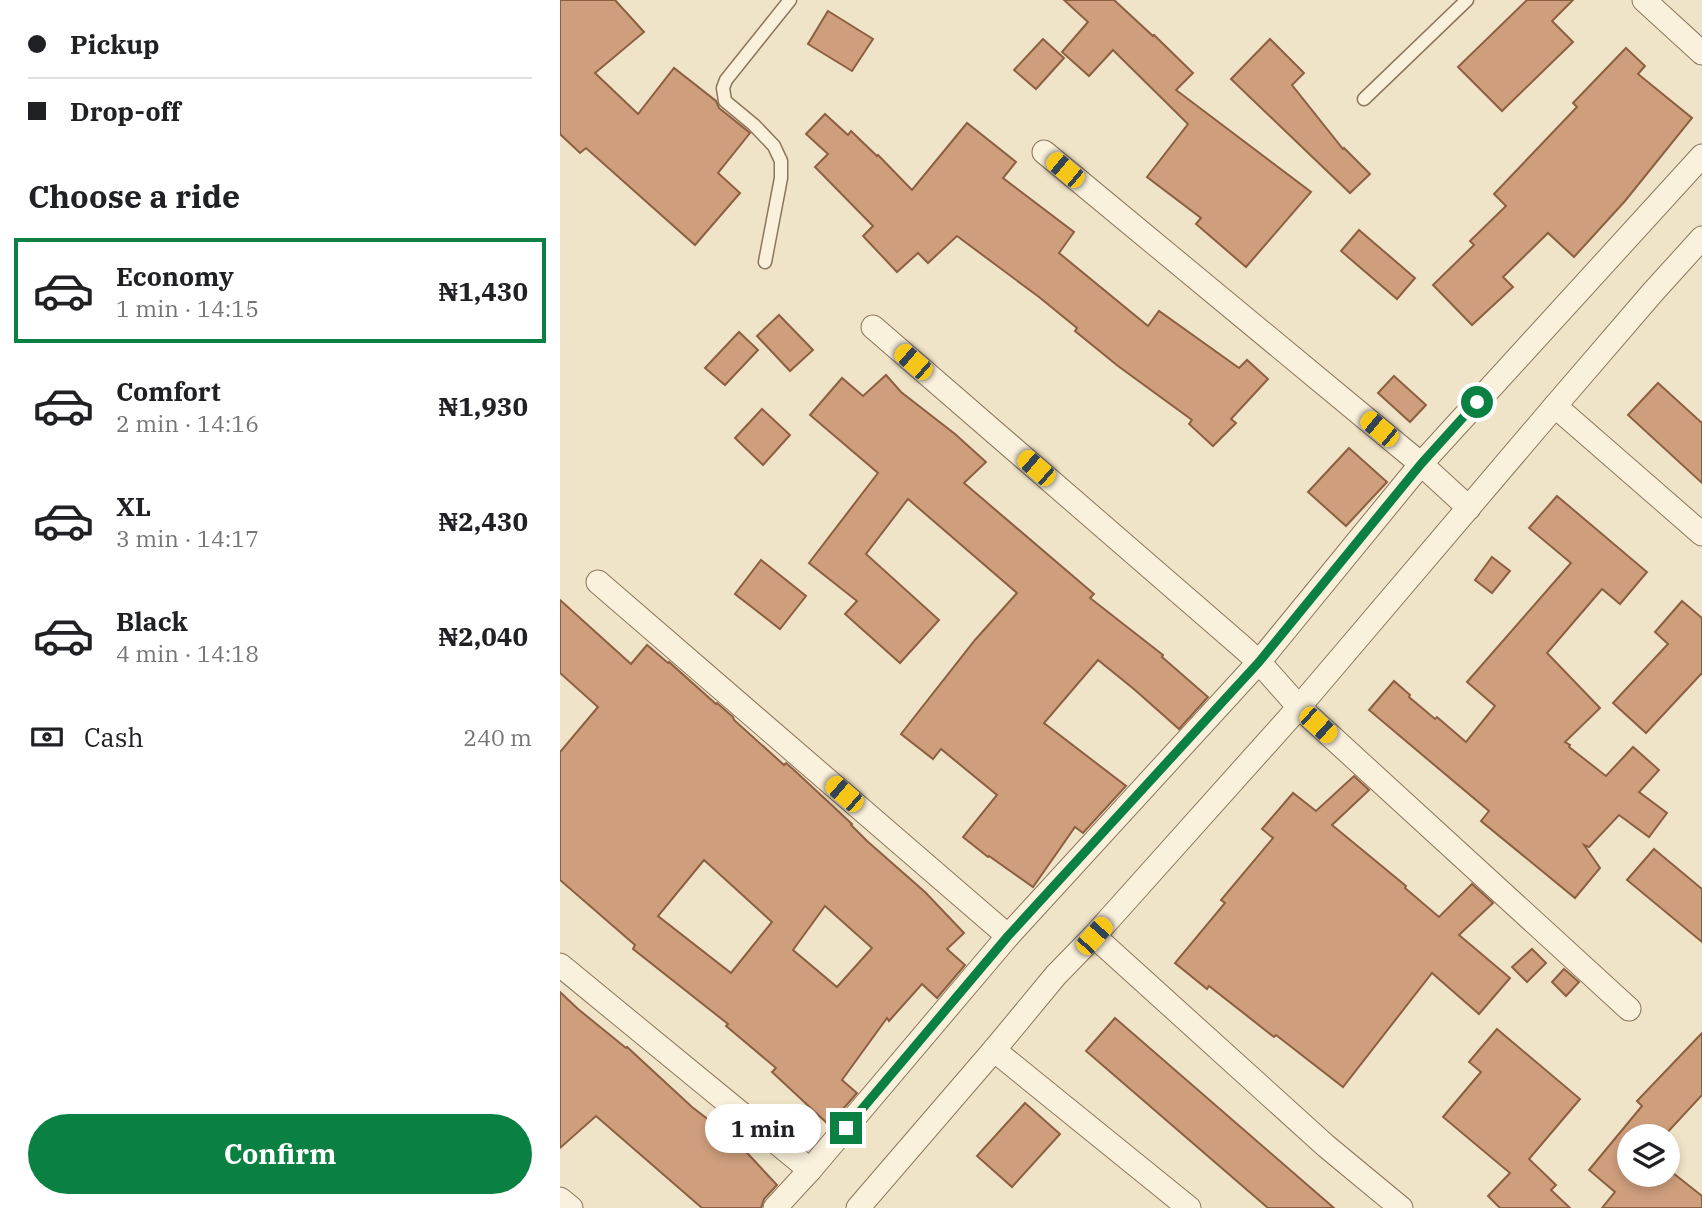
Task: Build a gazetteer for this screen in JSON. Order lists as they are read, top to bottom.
{
  "page": {
    "banner": ["Pickup", "Drop-off"],
    "heading": "Choose a ride",
    "list": [
      {
        "name": "Economy",
        "note": "1 min · 14:15",
        "value": "₦1,430"
      },
      {
        "name": "Comfort",
        "note": "2 min · 14:16",
        "value": "₦1,930"
      },
      {
        "name": "XL",
        "note": "3 min · 14:17",
        "value": "₦2,430"
      },
      {
        "name": "Black",
        "note": "4 min · 14:18",
        "value": "₦2,040"
      }
    ],
    "pay": ["Cash", "240 m"],
    "buttons": "Confirm",
    "bubble": "1 min"
  }
}
